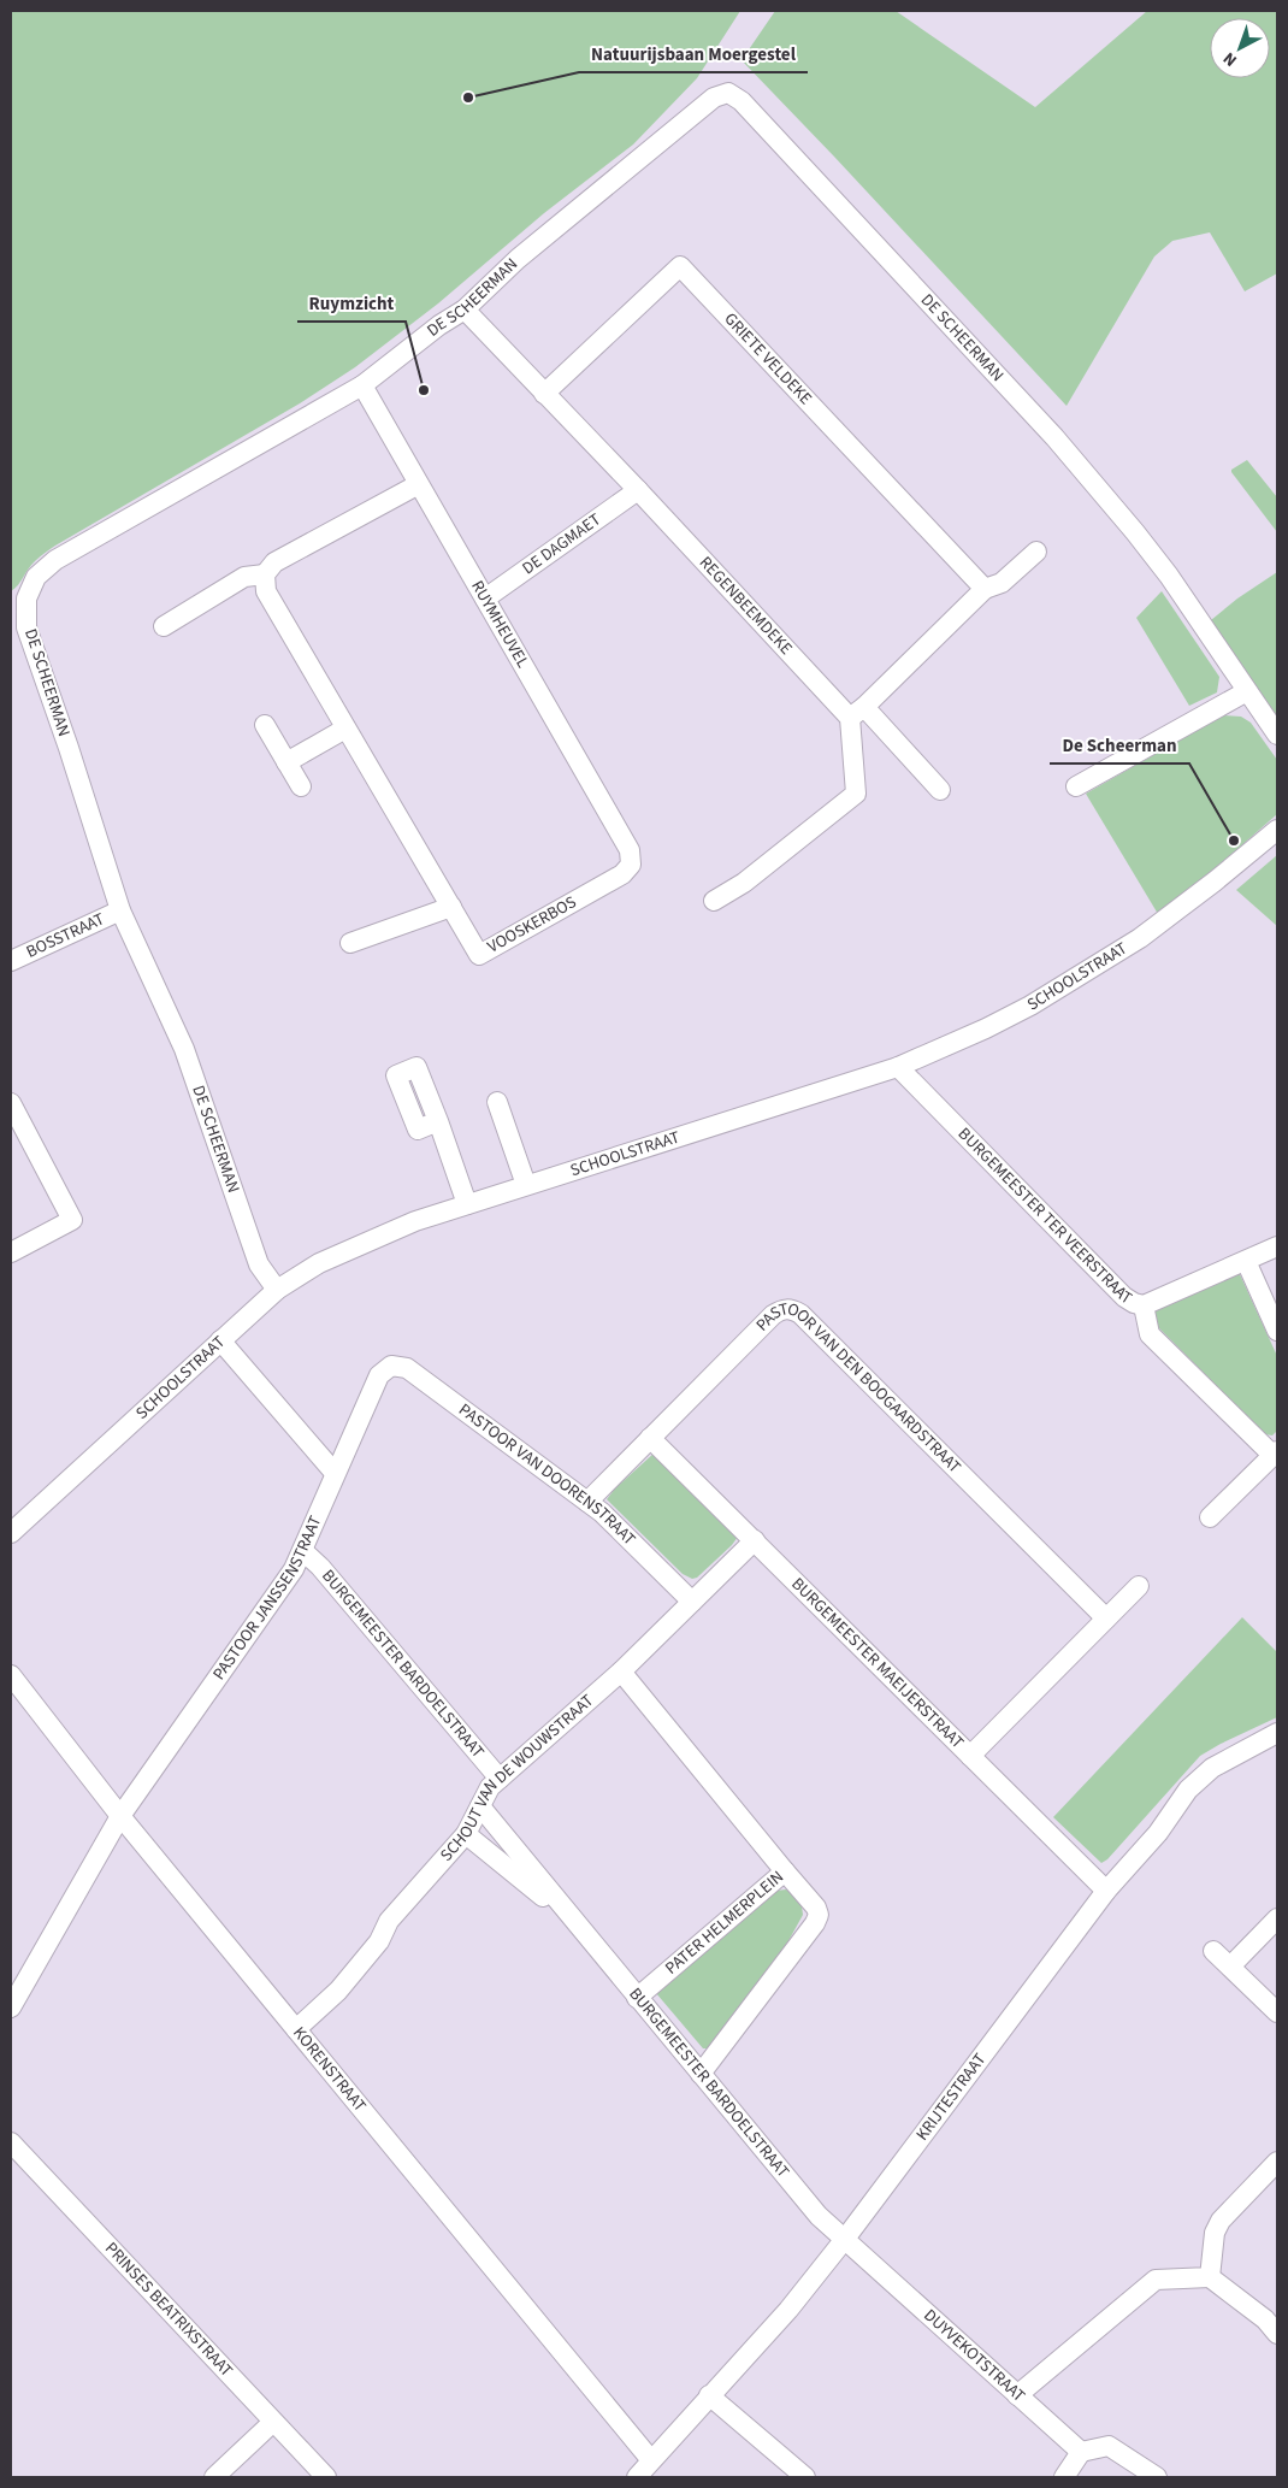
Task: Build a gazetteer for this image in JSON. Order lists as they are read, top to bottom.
{
  "streets": {
    "street": [
      "DE SCHEERMAN",
      "GRIETE VELDEKE",
      "DE DAGMAET",
      "REGENBEEMDEKE",
      "RUYMHEUVEL",
      "VOOSKERBOS",
      "BOSSTRAAT",
      "SCHOOLSTRAAT",
      "BURGEMEESTER TER VEERSTRAAT",
      "PASTOOR VAN DEN BOOGAARDSTRAAT",
      "PASTOOR VAN DOORENSTRAAT",
      "PASTOOR JANSSENSTRAAT",
      "BURGEMEESTER BARDOELSTRAAT",
      "BURGEMEESTER MAEIJERSTRAAT",
      "SCHOUT VAN DE WOUWSTRAAT",
      "PATER HELMERPLEIN",
      "KORENSTRAAT",
      "KRIJTESTRAAT",
      "PRINSES BEATRIXSTRAAT",
      "DUYVEKOTSTRAAT"
    ]
  },
  "crossings": [
    ["DE SCHEERMAN", "REGENBEEMDEKE"],
    ["DE SCHEERMAN", "RUYMHEUVEL"],
    ["DE SCHEERMAN", "BOSSTRAAT"],
    ["DE SCHEERMAN", "SCHOOLSTRAAT"],
    ["GRIETE VELDEKE", "REGENBEEMDEKE"],
    ["DE DAGMAET", "REGENBEEMDEKE"],
    ["DE DAGMAET", "RUYMHEUVEL"],
    ["RUYMHEUVEL", "VOOSKERBOS"],
    ["SCHOOLSTRAAT", "BURGEMEESTER TER VEERSTRAAT"],
    ["PASTOOR VAN DEN BOOGAARDSTRAAT", "PASTOOR VAN DOORENSTRAAT"],
    ["PASTOOR VAN DEN BOOGAARDSTRAAT", "BURGEMEESTER MAEIJERSTRAAT"],
    ["PASTOOR VAN DOORENSTRAAT", "PASTOOR JANSSENSTRAAT"],
    ["PASTOOR VAN DOORENSTRAAT", "SCHOUT VAN DE WOUWSTRAAT"],
    ["PASTOOR JANSSENSTRAAT", "BURGEMEESTER BARDOELSTRAAT"],
    ["PASTOOR JANSSENSTRAAT", "KORENSTRAAT"],
    ["BURGEMEESTER BARDOELSTRAAT", "SCHOUT VAN DE WOUWSTRAAT"],
    ["BURGEMEESTER BARDOELSTRAAT", "PATER HELMERPLEIN"],
    ["BURGEMEESTER BARDOELSTRAAT", "KRIJTESTRAAT"],
    ["BURGEMEESTER BARDOELSTRAAT", "DUYVEKOTSTRAAT"],
    ["BURGEMEESTER MAEIJERSTRAAT", "SCHOUT VAN DE WOUWSTRAAT"],
    ["BURGEMEESTER MAEIJERSTRAAT", "KRIJTESTRAAT"],
    ["SCHOUT VAN DE WOUWSTRAAT", "KORENSTRAAT"],
    ["KORENSTRAAT", "KRIJTESTRAAT"],
    ["KRIJTESTRAAT", "DUYVEKOTSTRAAT"]
  ],
  "places": ["Natuurijsbaan Moergestel", "Ruymzicht", "De Scheerman"],
  "north": "bottom left"
}
